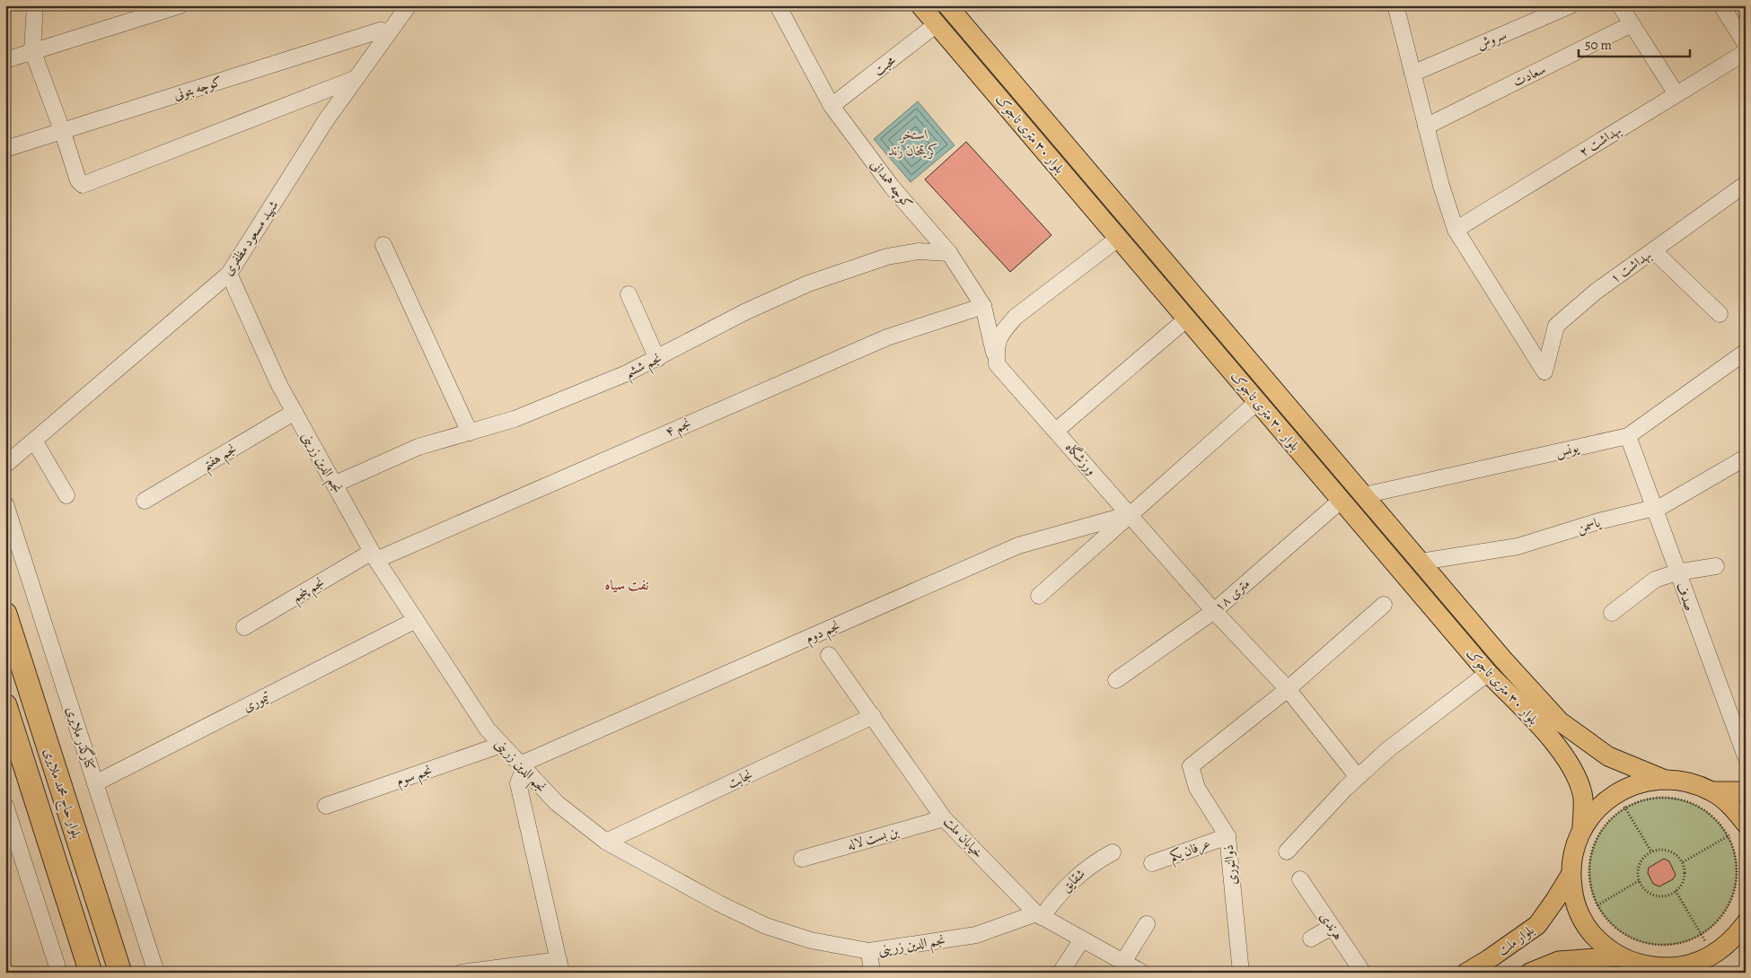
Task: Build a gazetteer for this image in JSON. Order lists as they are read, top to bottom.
{
  "streets": {
    "highway": ["بلوار حاج محمد ملایری"],
    "main road": ["بلوار ۳۰ متری تاجوک", "بلوار ملت"],
    "street": [
      "سروش",
      "محبت",
      "سعادت",
      "کوچه بتونی",
      "بهداشت ۲",
      "کوچه همدانی",
      "شهید مسعود مظفری",
      "بهداشت ۱",
      "نجم ششم",
      "نجم ۴",
      "یونس",
      "نجم هفتم",
      "ورزشگاه",
      "نجم الدین زرینی",
      "یاسمن",
      "نجم پنجم",
      "۱۸ متری",
      "صدف",
      "نجم دوم",
      "تیموری",
      "کنارگذر ملایری",
      "نجم سوم",
      "نجابت",
      "خیابان ملت",
      "بن بست لاله",
      "عرفان یکم",
      "ذوالنوری",
      "شقایق",
      "هرندی"
    ]
  },
  "crossings": [
    ["محبت", "بلوار ۳۰ متری تاجوک"],
    ["محبت", "کوچه همدانی"],
    ["کوچه بتونی", "شهید مسعود مظفری"],
    ["بلوار ۳۰ متری تاجوک", "یونس"],
    ["بلوار ۳۰ متری تاجوک", "یاسمن"],
    ["بلوار ۳۰ متری تاجوک", "۱۸ متری"],
    ["بهداشت ۲", "بهداشت ۱"],
    ["کوچه همدانی", "نجم ششم"],
    ["کوچه همدانی", "نجم ۴"],
    ["کوچه همدانی", "ورزشگاه"],
    ["شهید مسعود مظفری", "نجم الدین زرینی"],
    ["نجم ششم", "نجم الدین زرینی"],
    ["نجم ۴", "نجم الدین زرینی"],
    ["نجم ۴", "نجم پنجم"],
    ["یونس", "صدف"],
    ["نجم هفتم", "نجم الدین زرینی"],
    ["ورزشگاه", "۱۸ متری"],
    ["ورزشگاه", "نجم دوم"],
    ["ورزشگاه", "ذوالنوری"],
    ["نجم الدین زرینی", "نجم پنجم"],
    ["نجم الدین زرینی", "نجم دوم"],
    ["نجم الدین زرینی", "تیموری"],
    ["نجم الدین زرینی", "نجم سوم"],
    ["نجم الدین زرینی", "نجابت"],
    ["نجم الدین زرینی", "خیابان ملت"],
    ["نجم الدین زرینی", "شقایق"],
    ["یاسمن", "صدف"],
    ["تیموری", "کنارگذر ملایری"],
    ["نجابت", "خیابان ملت"],
    ["خیابان ملت", "بن بست لاله"],
    ["خیابان ملت", "شقایق"],
    ["عرفان یکم", "ذوالنوری"]
  ],
  "districts": ["نفت سیاه"],
  "water": ["استخر کریمخان زند"],
  "scale_bar": "50 m"
}
